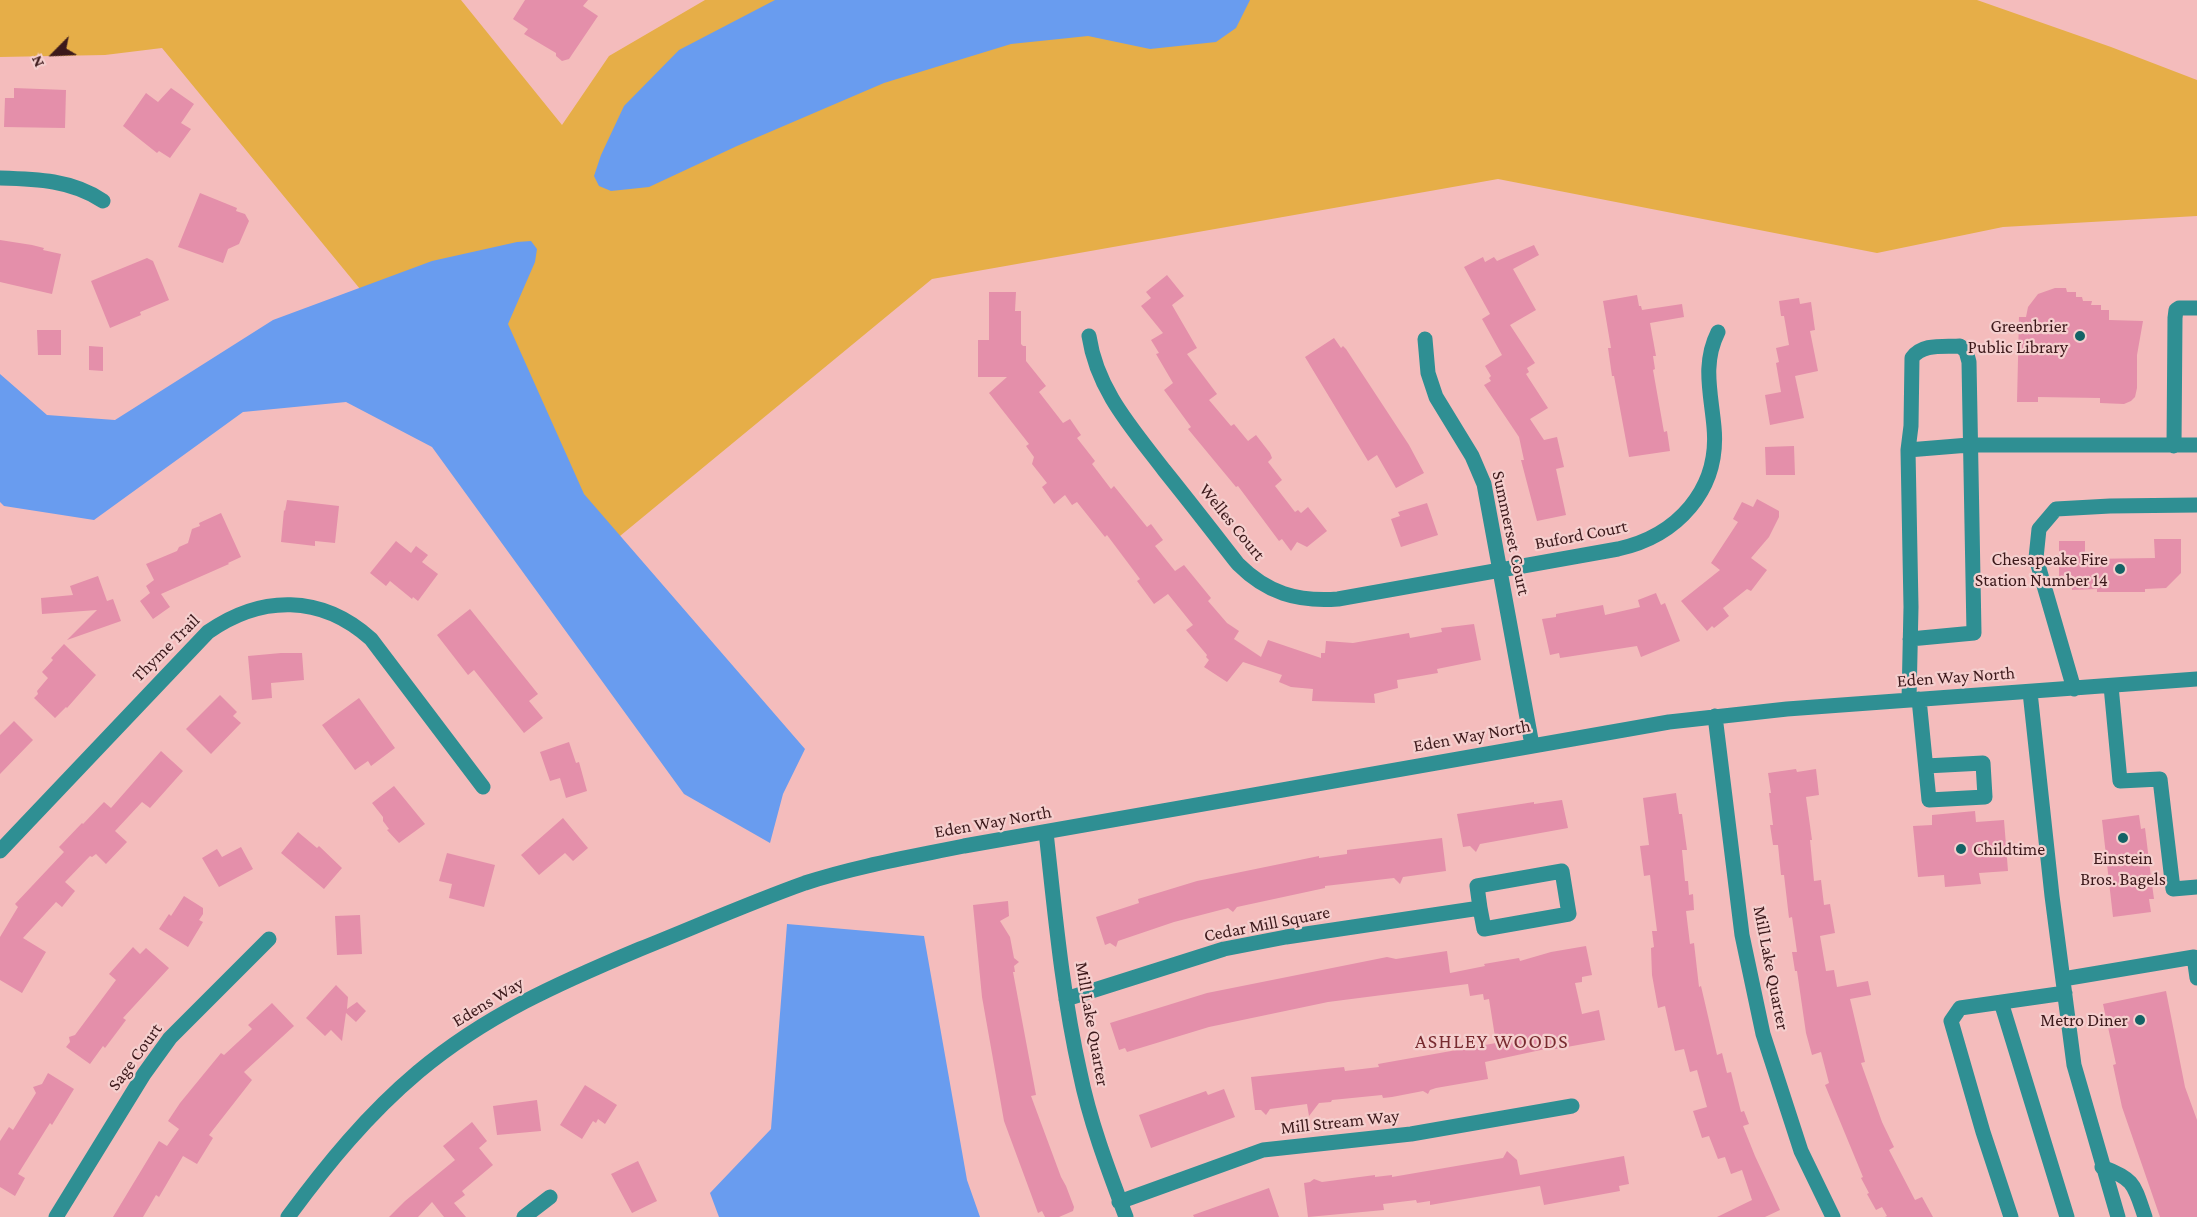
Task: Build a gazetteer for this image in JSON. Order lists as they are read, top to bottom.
{
  "streets": {
    "street": [
      "Welles Court",
      "Summerset Court",
      "Buford Court",
      "Thyme Trail",
      "Eden Way North",
      "Cedar Mill Square",
      "Mill Lake Quarter",
      "Edens Way",
      "Sage Court",
      "Mill Stream Way"
    ]
  },
  "crossings": [
    ["Welles Court", "Summerset Court"],
    ["Welles Court", "Buford Court"],
    ["Summerset Court", "Buford Court"],
    ["Summerset Court", "Eden Way North"],
    ["Eden Way North", "Mill Lake Quarter"],
    ["Eden Way North", "Edens Way"],
    ["Cedar Mill Square", "Mill Lake Quarter"],
    ["Mill Lake Quarter", "Mill Stream Way"]
  ],
  "districts": ["ASHLEY WOODS"],
  "places": [
    "Greenbrier Public Library",
    "Chesapeake Fire Station Number 14",
    "Einstein Bros. Bagels",
    "Childtime",
    "Metro Diner"
  ],
  "north": "bottom left"
}
